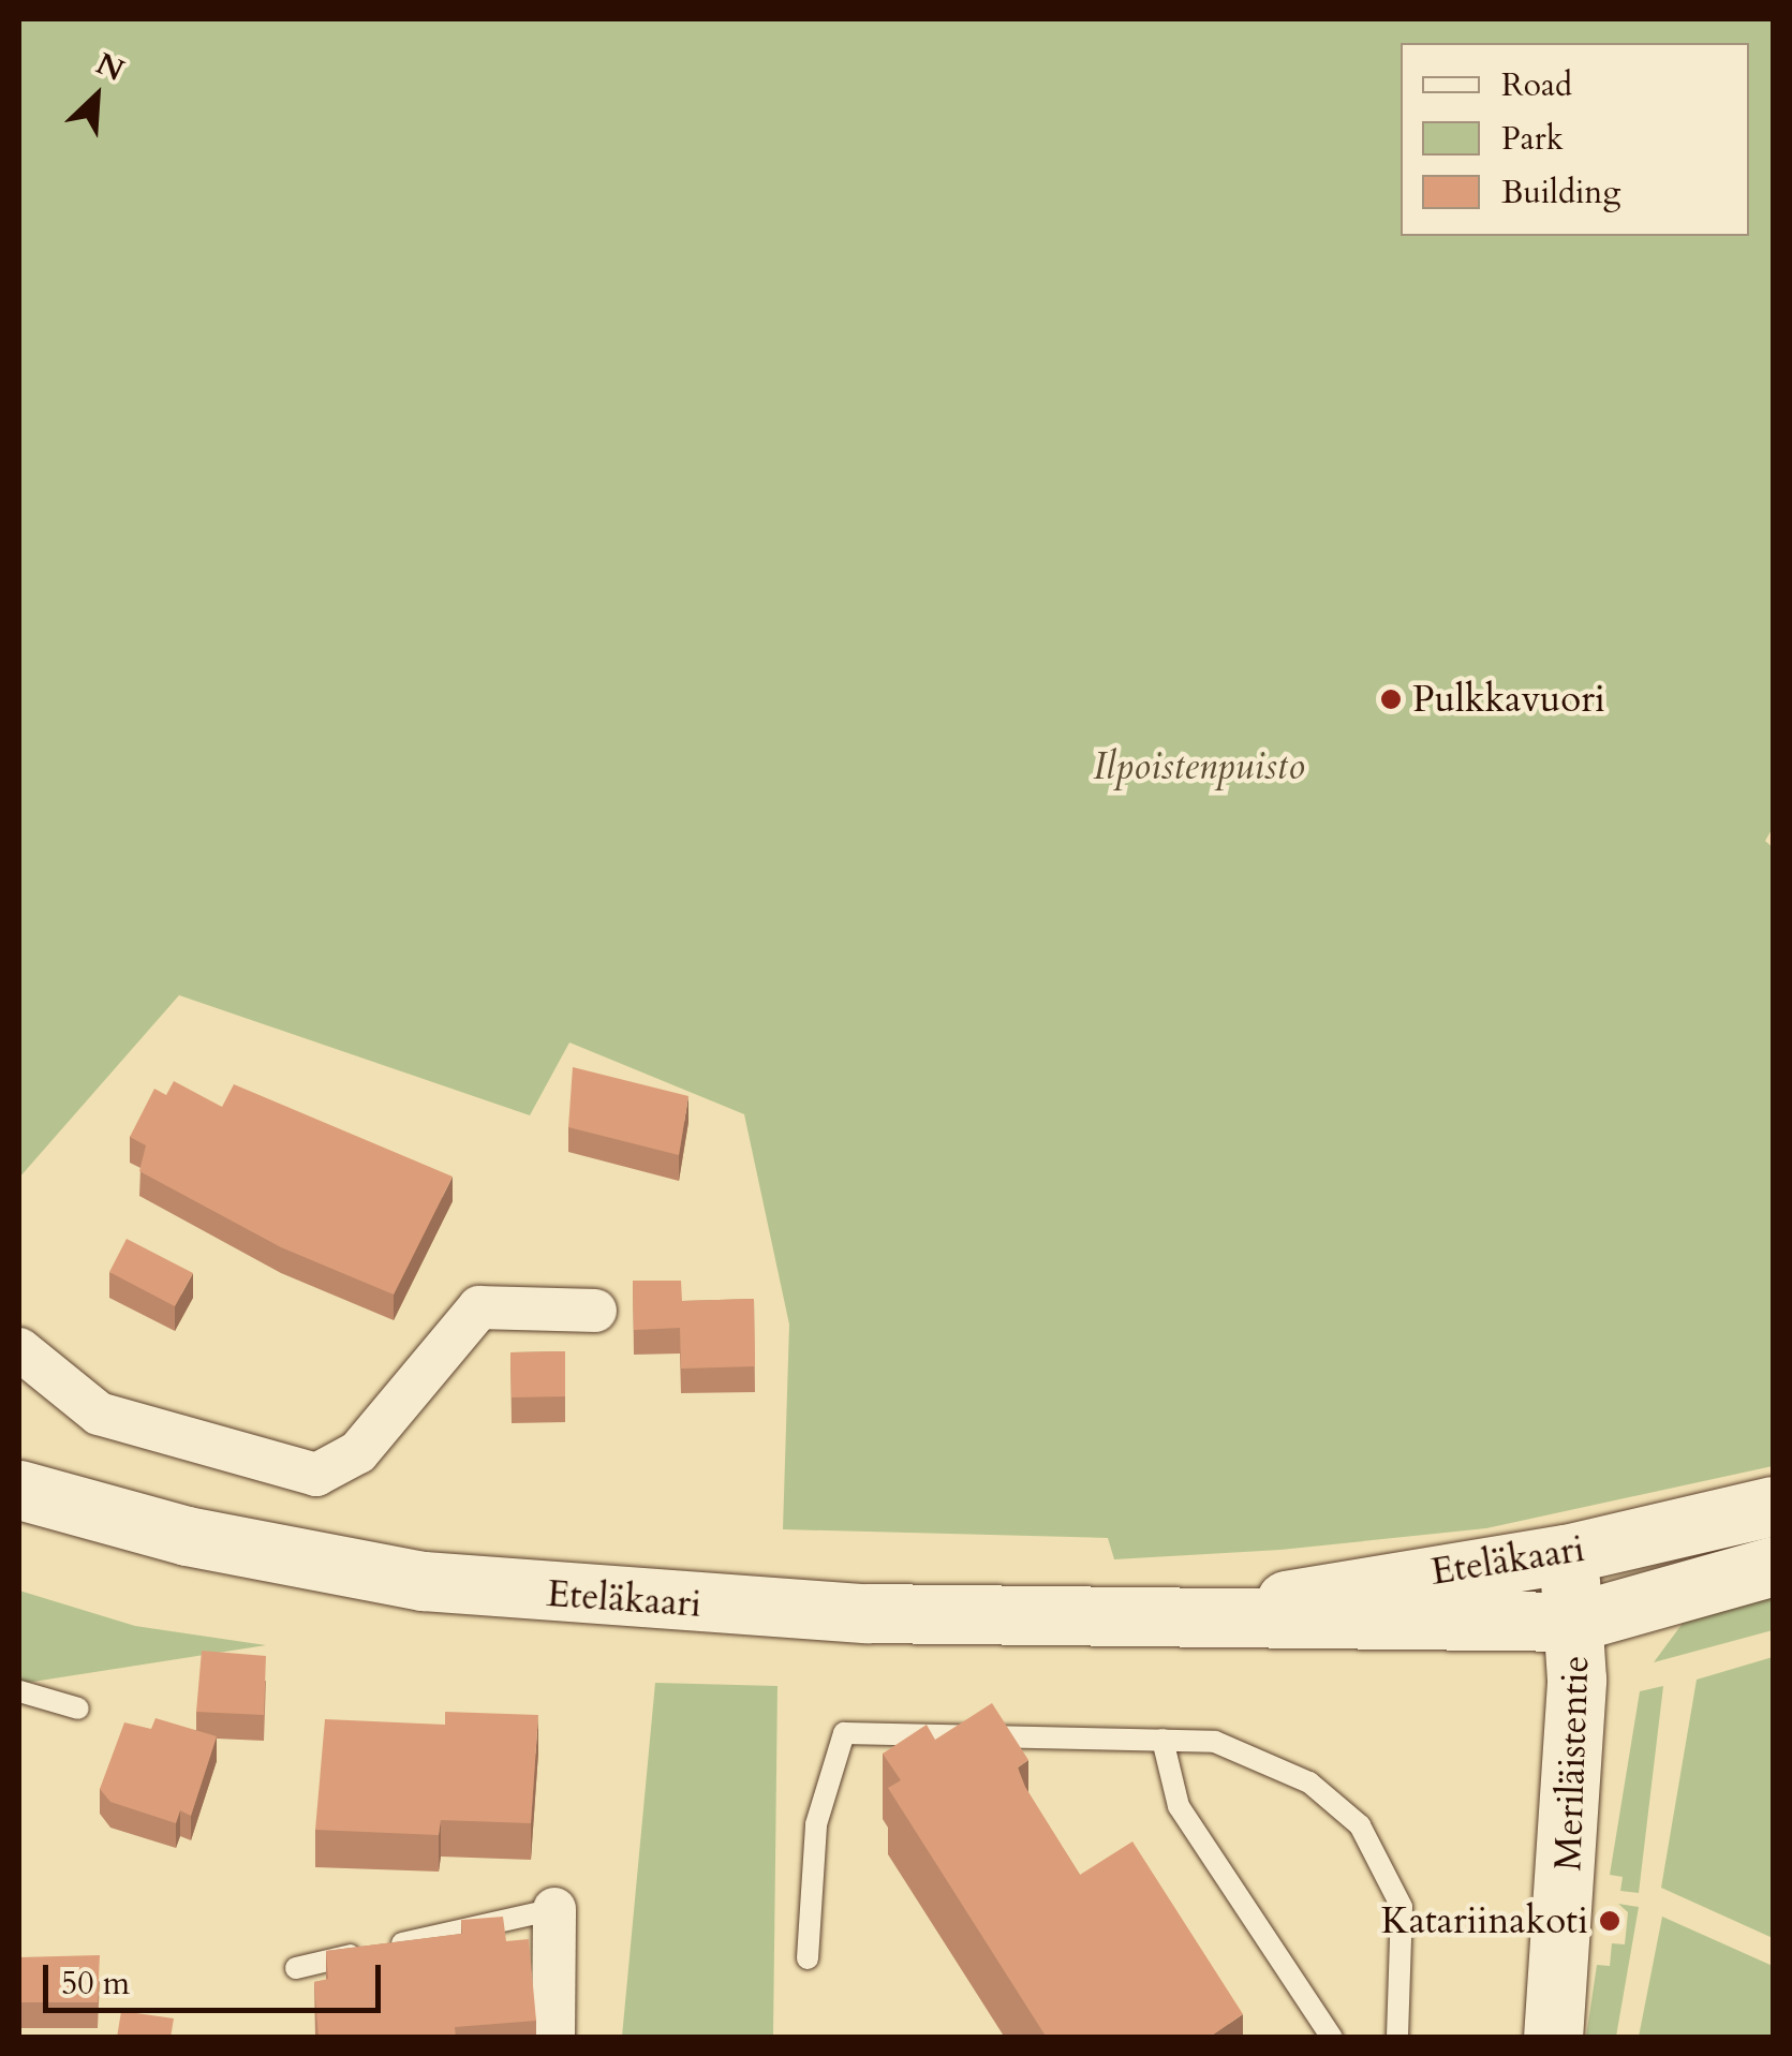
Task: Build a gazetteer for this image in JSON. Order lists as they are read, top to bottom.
{
  "streets": {
    "main road": ["Eteläkaari", "Meriläistentie"]
  },
  "crossings": [
    ["Eteläkaari", "Meriläistentie"]
  ],
  "parks": ["Ilpoistenpuisto"],
  "places": ["Pulkkavuori", "Katariinakoti"],
  "legend": ["Road", "Park", "Building"],
  "scale_bar": "50 m",
  "north": "top right"
}
